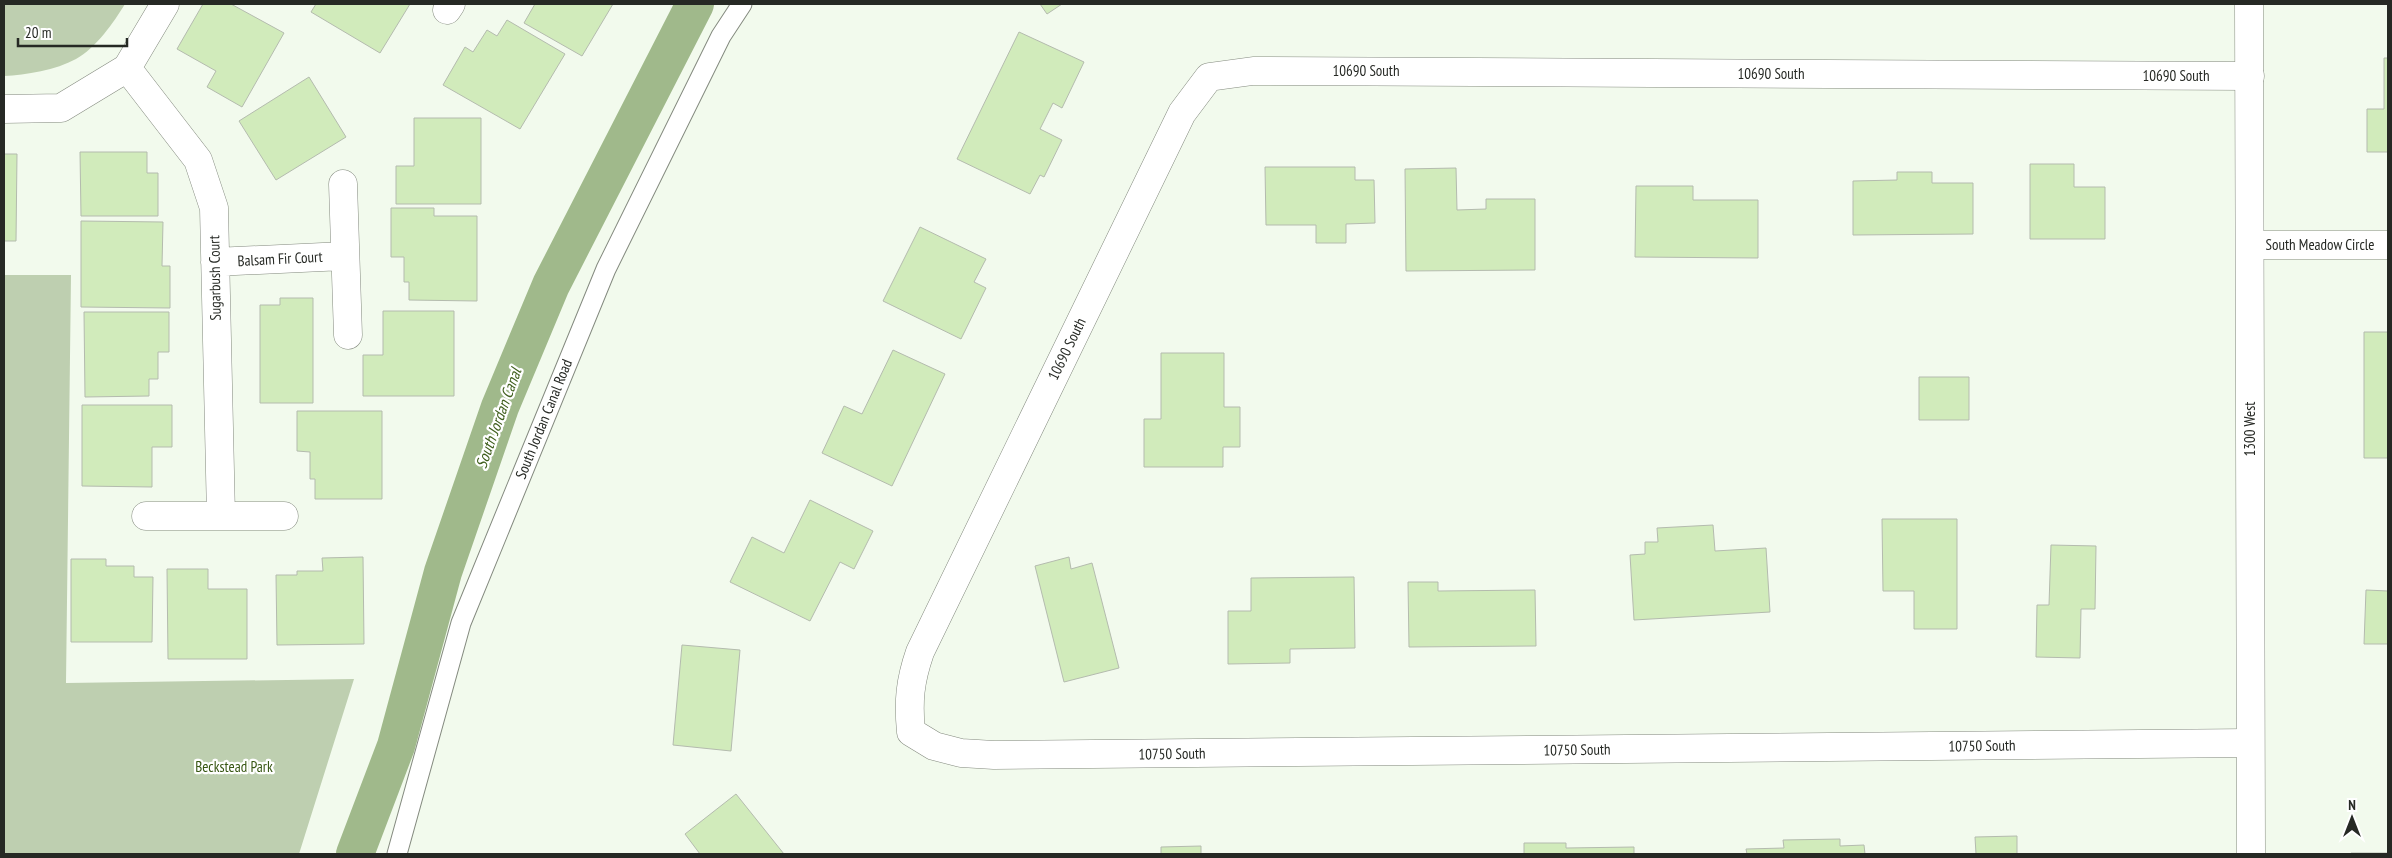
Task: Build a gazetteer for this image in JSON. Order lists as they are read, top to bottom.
{
  "streets": {
    "street": [
      "10690 South",
      "South Meadow Circle",
      "Balsam Fir Court",
      "Sugarbush Court",
      "1300 West",
      "10750 South"
    ],
    "lane": ["South Jordan Canal Road"]
  },
  "crossings": [
    ["10690 South", "1300 West"],
    ["10690 South", "10750 South"],
    ["South Meadow Circle", "1300 West"],
    ["Balsam Fir Court", "Sugarbush Court"],
    ["1300 West", "10750 South"]
  ],
  "water": ["South Jordan Canal"],
  "parks": ["Beckstead Park"],
  "scale_bar": "20 m",
  "north": "top"
}
